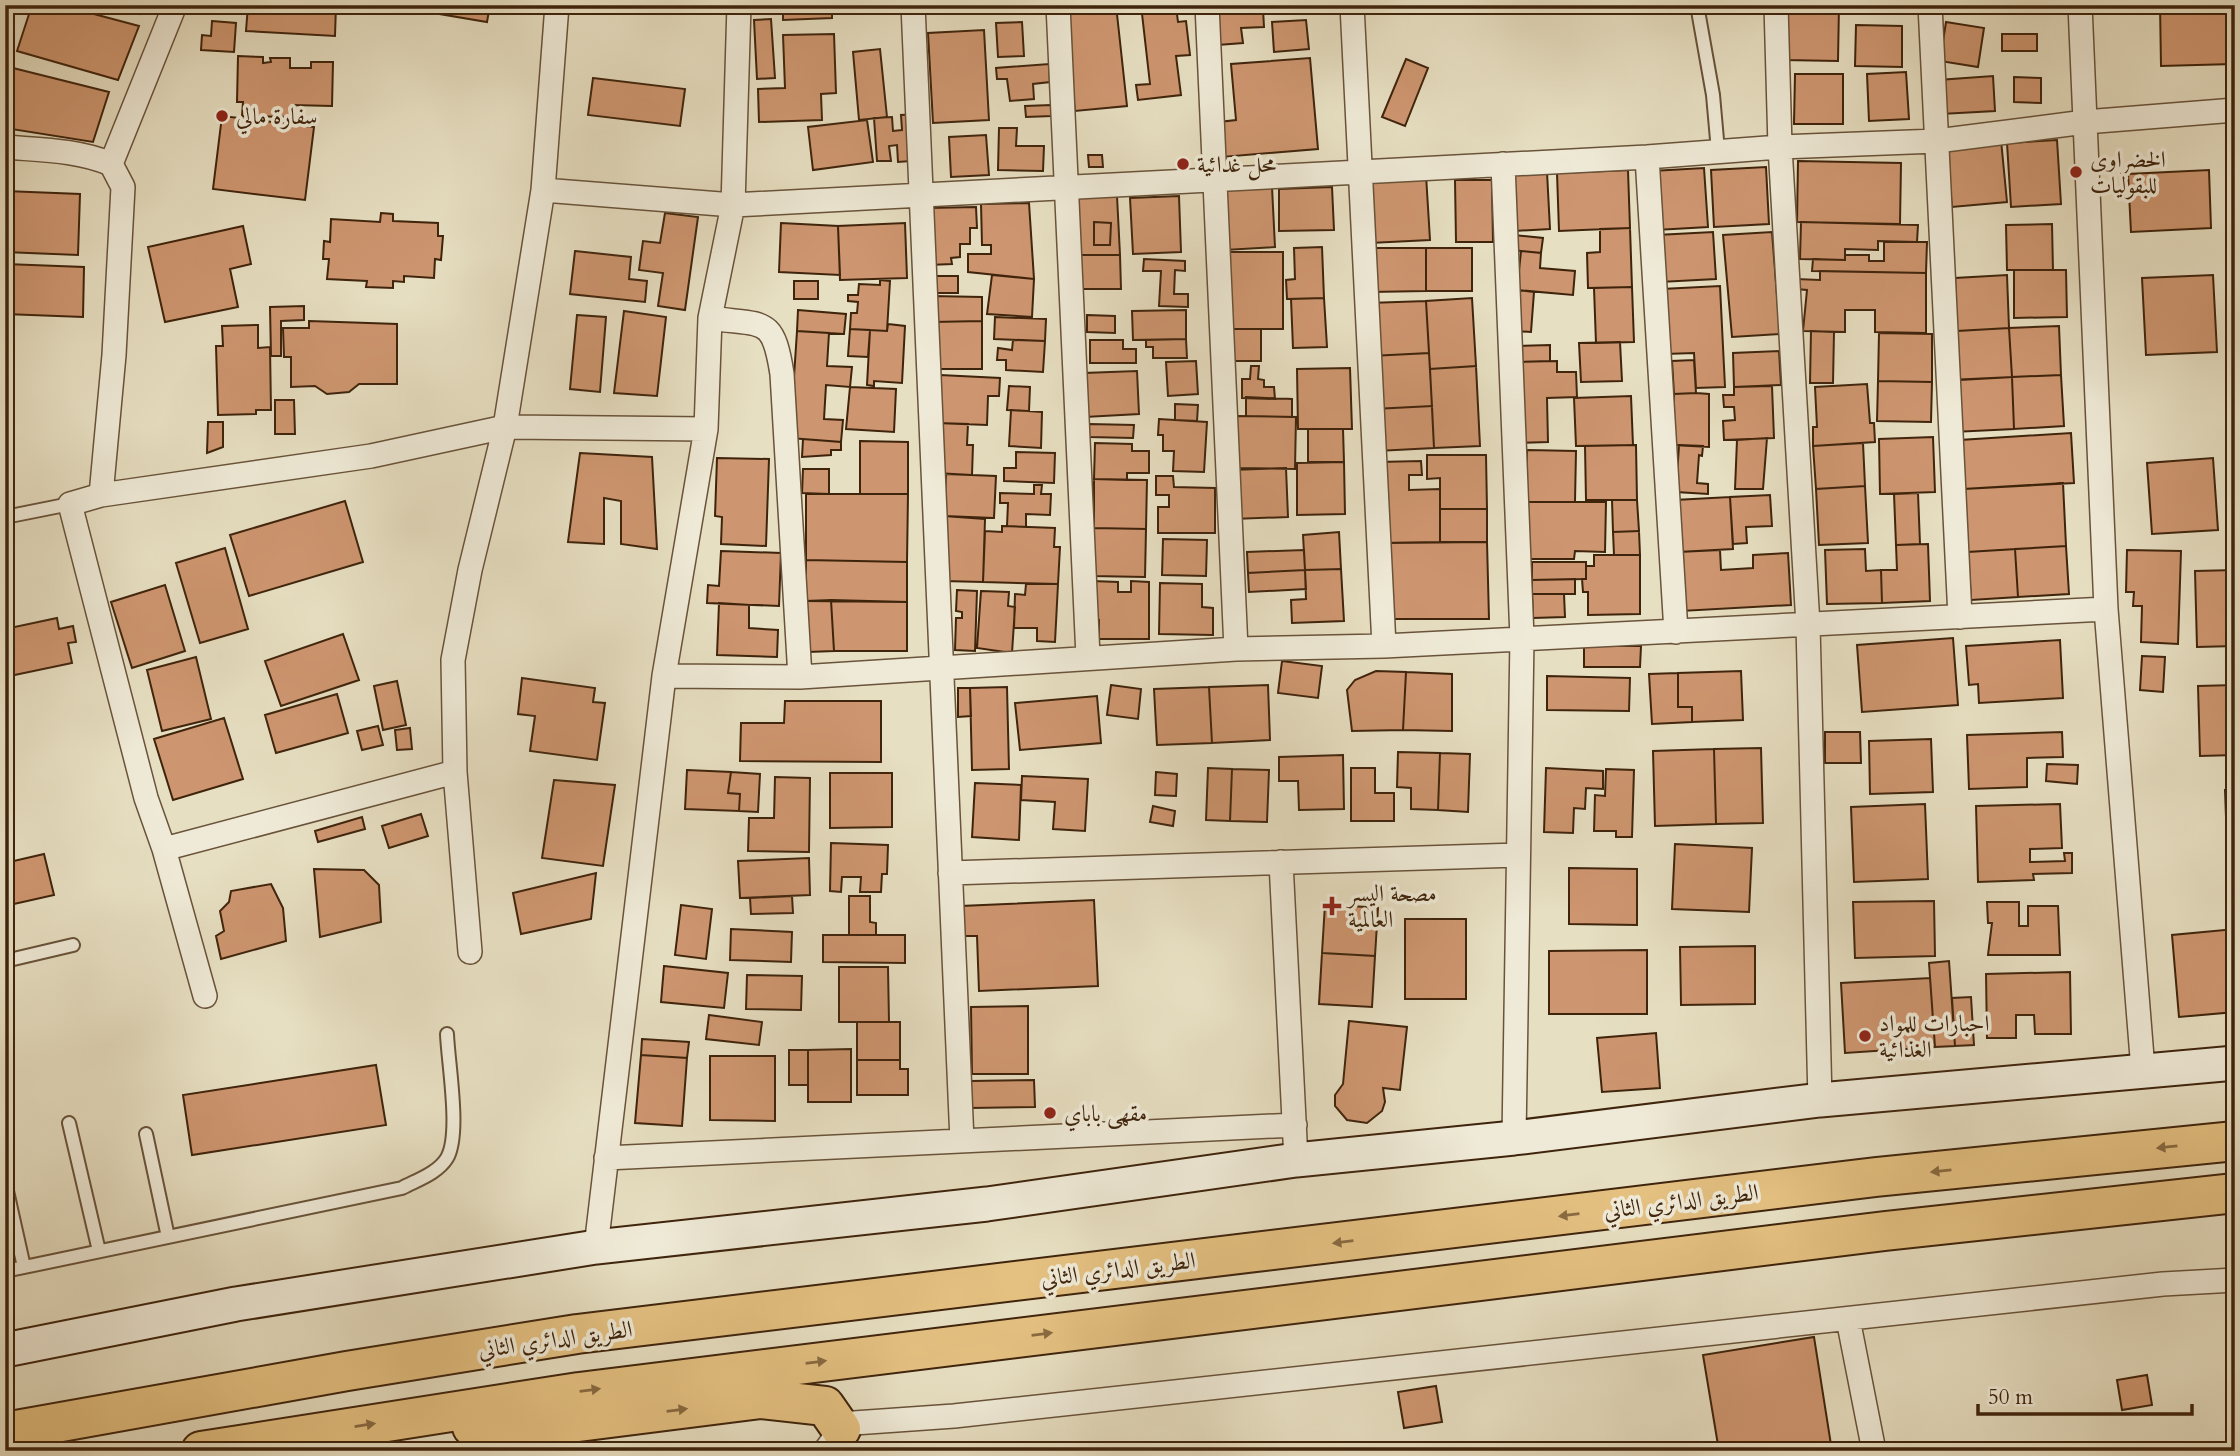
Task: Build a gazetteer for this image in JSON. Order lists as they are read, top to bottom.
{
  "streets": {
    "highway": ["الطريق الدائري الثاني"]
  },
  "places": {
    "other": [
      "سفارة مالي",
      "محل غدائية",
      "الخضراوى للبقوليات",
      "احبارات للمواد الغذائية",
      "مقهى باباي"
    ],
    "health": ["مصحة اليسر العالمية"]
  },
  "scale_bar": "50 m"
}
